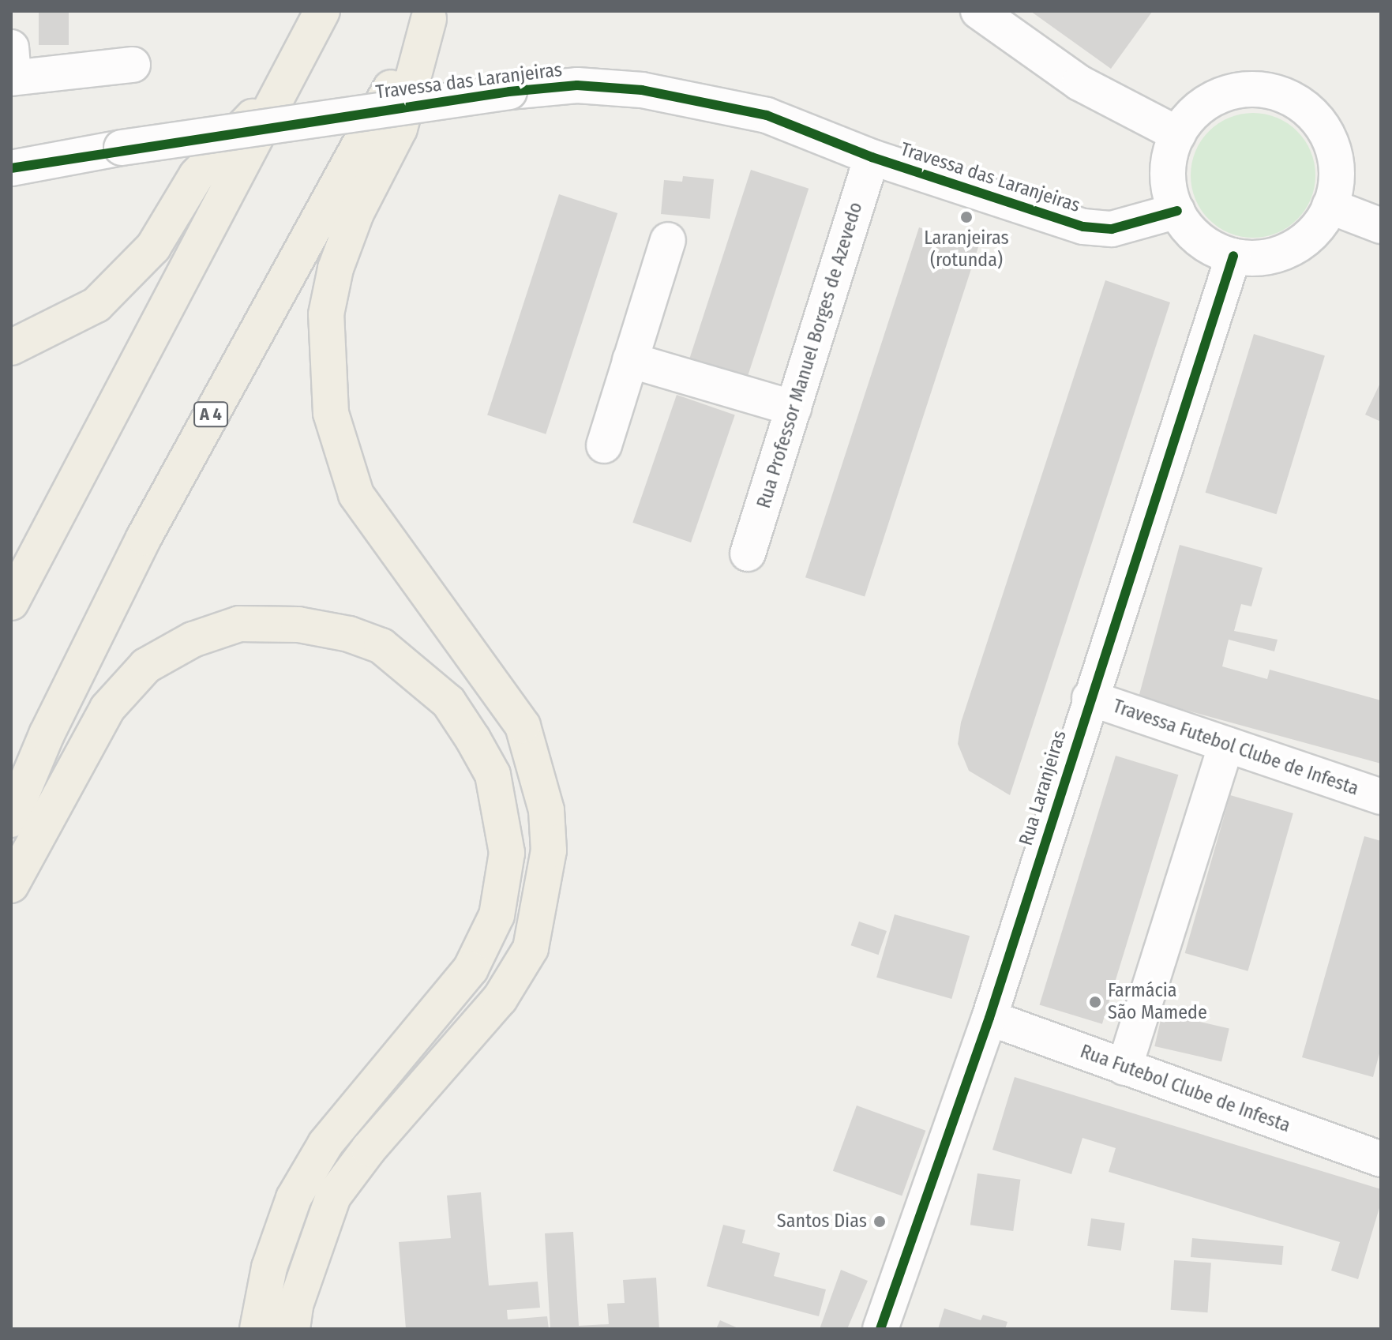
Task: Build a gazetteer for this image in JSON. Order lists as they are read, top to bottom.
{
  "streets": {
    "highway": ["A 4"],
    "street": [
      "Travessa das Laranjeiras",
      "Rua Professor Manuel Borges de Azevedo",
      "Travessa Futebol Clube de Infesta",
      "Rua Laranjeiras",
      "Rua Futebol Clube de Infesta"
    ]
  },
  "crossings": [
    ["Travessa das Laranjeiras", "Rua Professor Manuel Borges de Azevedo"],
    ["Travessa das Laranjeiras", "Rua Laranjeiras"],
    ["Travessa Futebol Clube de Infesta", "Rua Laranjeiras"],
    ["Rua Laranjeiras", "Rua Futebol Clube de Infesta"]
  ],
  "places": ["Laranjeiras (rotunda)", "Farmácia São Mamede", "Santos Dias"]
}
